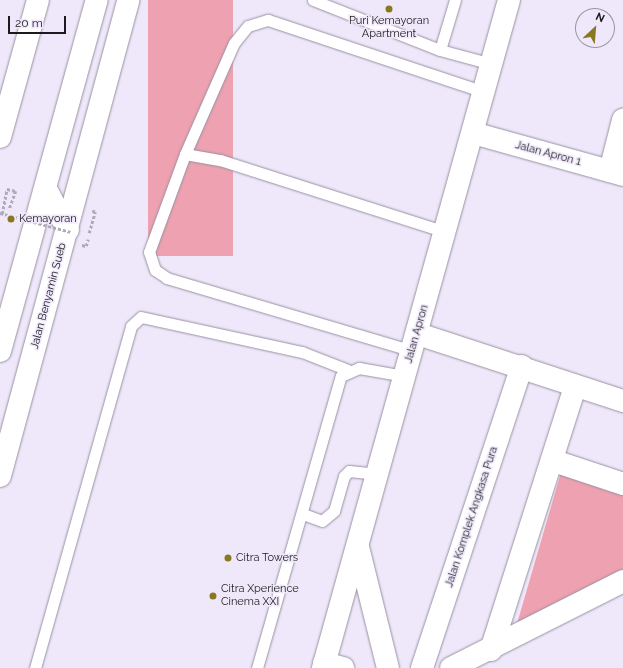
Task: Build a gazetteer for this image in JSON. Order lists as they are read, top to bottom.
{
  "streets": {
    "street": [
      "Jalan Apron 1",
      "Jalan Benyamin Sueb",
      "Jalan Apron",
      "Jalan Komplek Angkasa Pura"
    ]
  },
  "crossings": [
    ["Jalan Apron 1", "Jalan Apron"]
  ],
  "places": [
    "Puri Kemayoran Apartment",
    "Kemayoran",
    "Citra Towers",
    "Citra Xperience Cinema XXI"
  ],
  "scale_bar": "20 m",
  "north": "top right"
}
